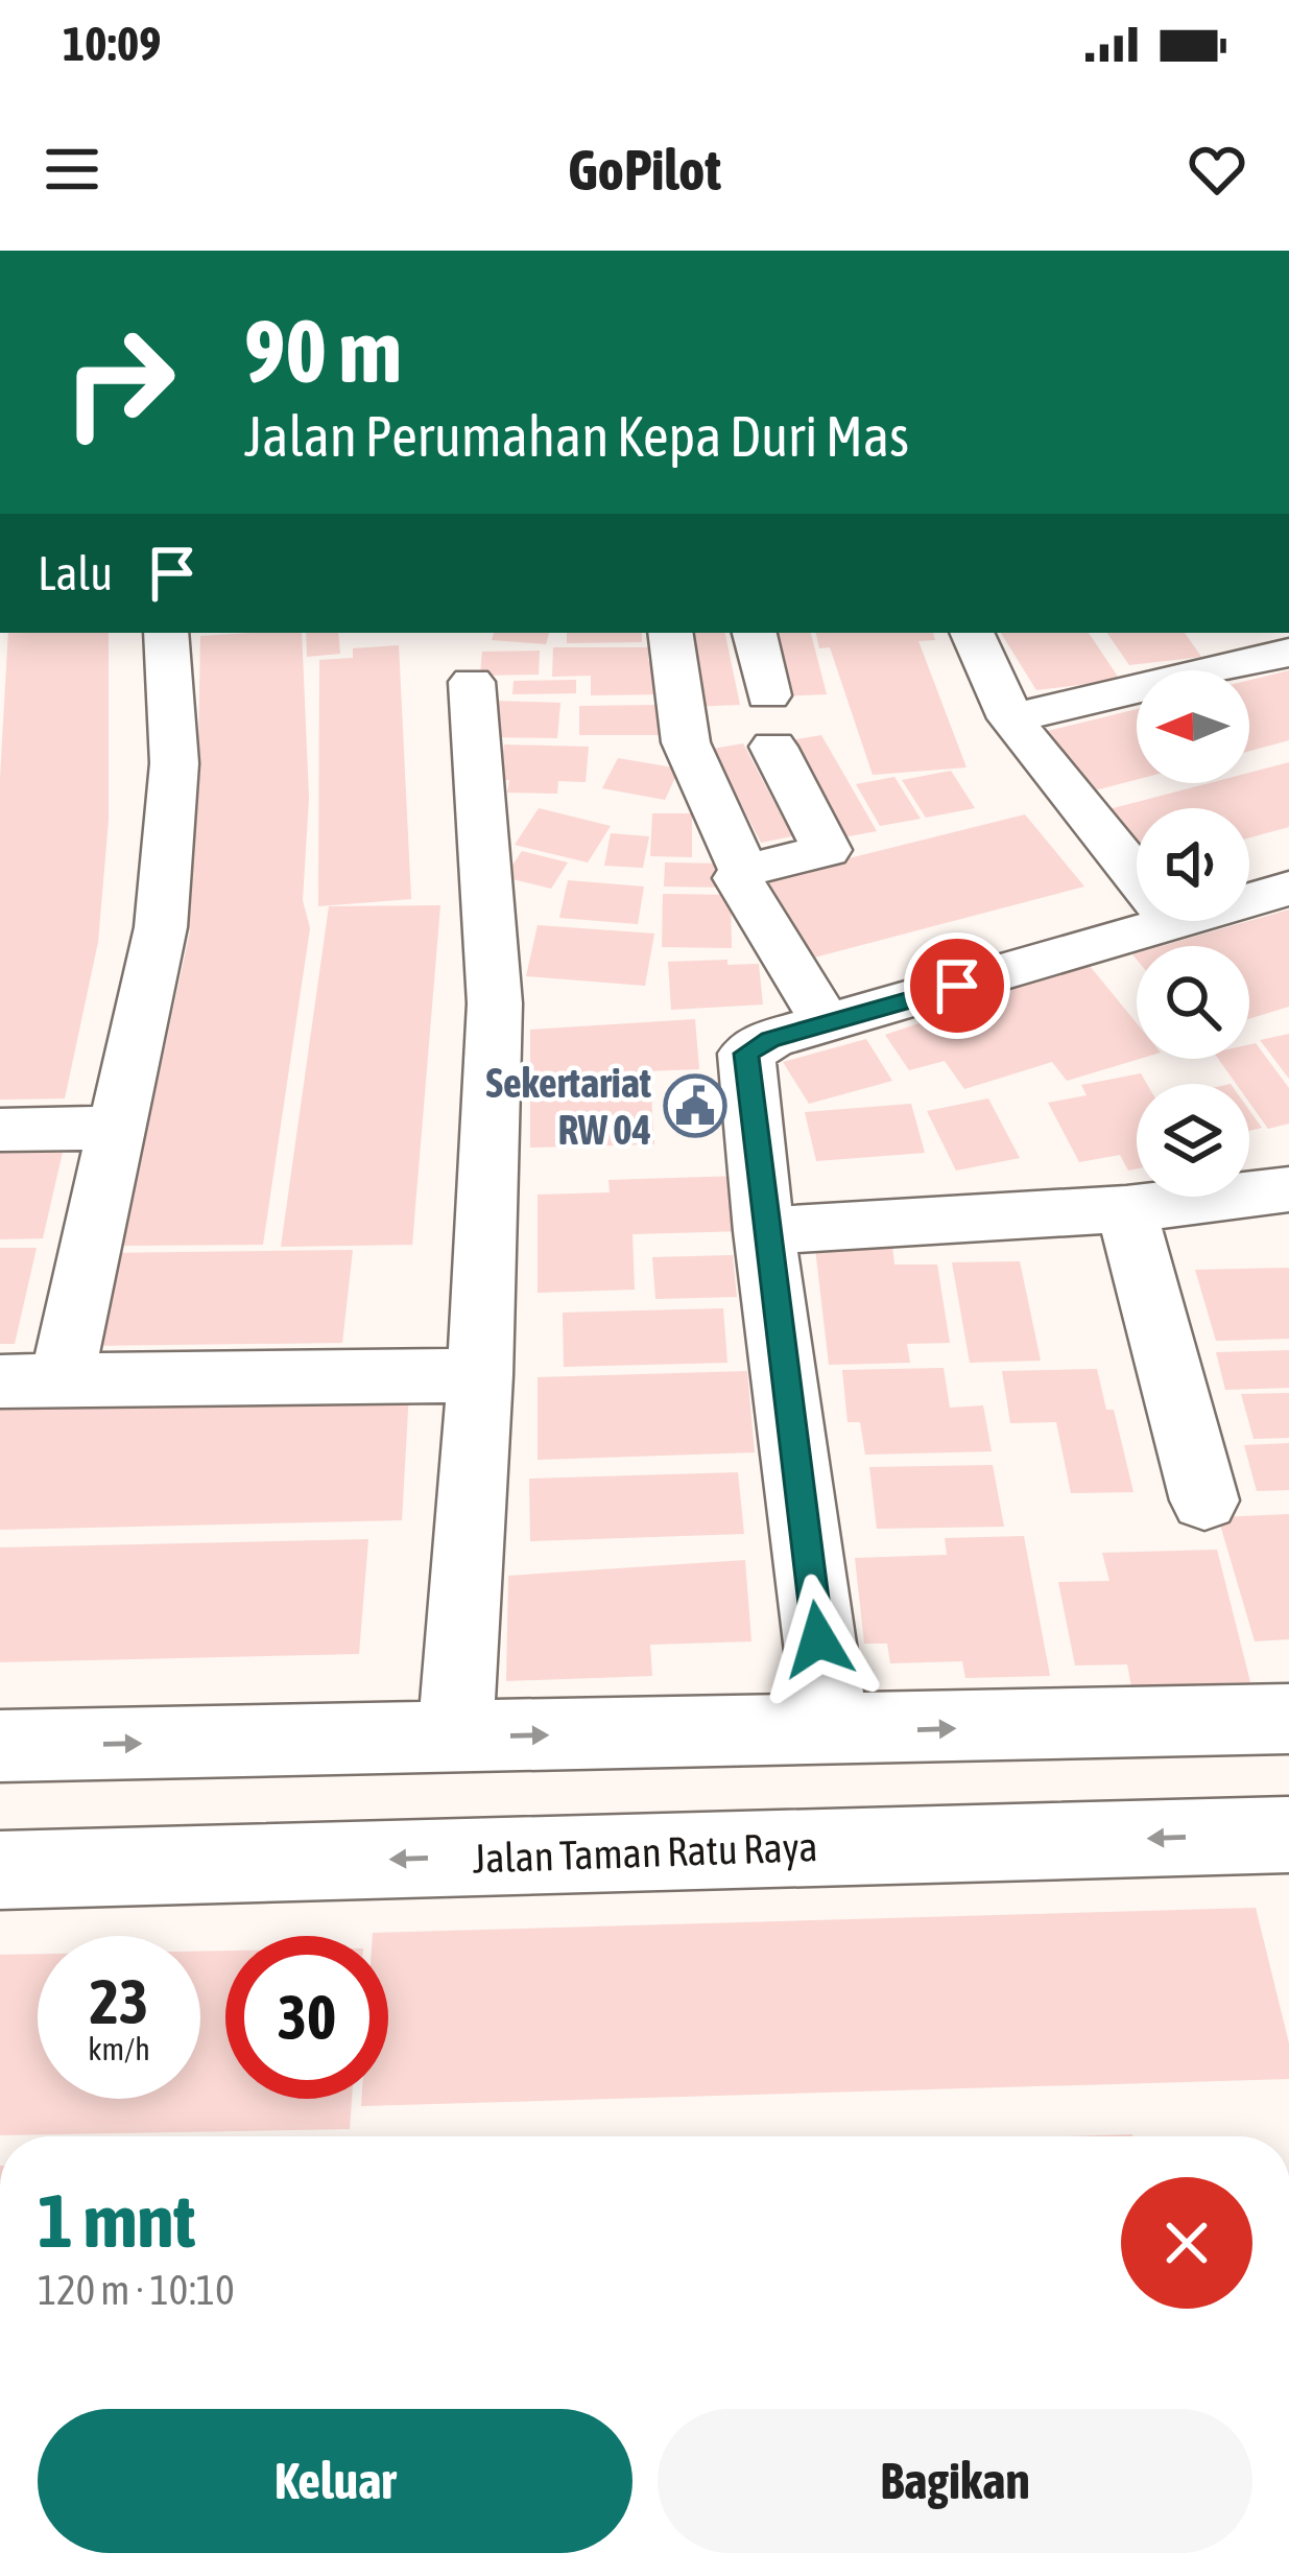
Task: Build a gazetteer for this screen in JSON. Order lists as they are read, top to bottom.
{
  "streets": {
    "street": ["Jalan Taman Ratu Raya"]
  },
  "places": {
    "public building": ["Sekertariat RW 04"]
  },
  "north": "left",
  "page": {
    "status": "10:09",
    "header": "GoPilot",
    "turn": ["90 m", "Jalan Perumahan Kepa Duri Mas"],
    "then": "Lalu",
    "speed": "23 km/h",
    "limit": "30",
    "heading": ["1 mnt", "120 m · 10:10"],
    "buttons": ["Keluar", "Bagikan"]
  }
}
